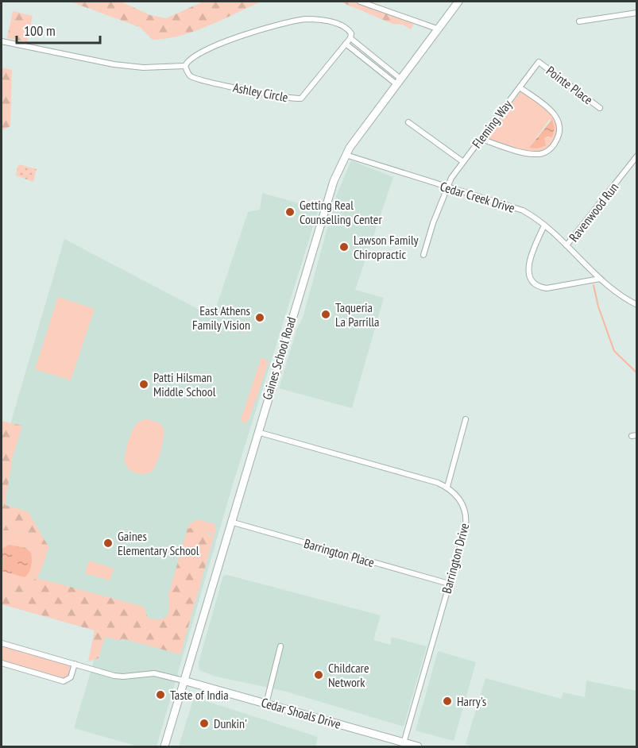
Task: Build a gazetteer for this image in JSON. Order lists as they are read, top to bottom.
{
  "streets": {
    "main road": ["Gaines School Road", "Cedar Shoals Drive"],
    "street": [
      "Pointe Place",
      "Ashley Circle",
      "Fleming Way",
      "Cedar Creek Drive",
      "Ravenwood Run",
      "Barrington Place",
      "Barrington Drive"
    ]
  },
  "crossings": [
    ["Pointe Place", "Fleming Way"],
    ["Fleming Way", "Cedar Creek Drive"],
    ["Cedar Creek Drive", "Ravenwood Run"],
    ["Cedar Creek Drive", "Gaines School Road"],
    ["Gaines School Road", "Barrington Place"],
    ["Gaines School Road", "Cedar Shoals Drive"],
    ["Barrington Place", "Barrington Drive"],
    ["Barrington Drive", "Cedar Shoals Drive"]
  ],
  "places": [
    "Getting Real Counselling Center",
    "Lawson Family Chiropractic",
    "Taqueria La Parrilla",
    "East Athens Family Vision",
    "Patti Hilsman Middle School",
    "Gaines Elementary School",
    "Childcare Network",
    "Taste of India",
    "Harry's",
    "Dunkin'"
  ],
  "scale_bar": "100 m"
}
